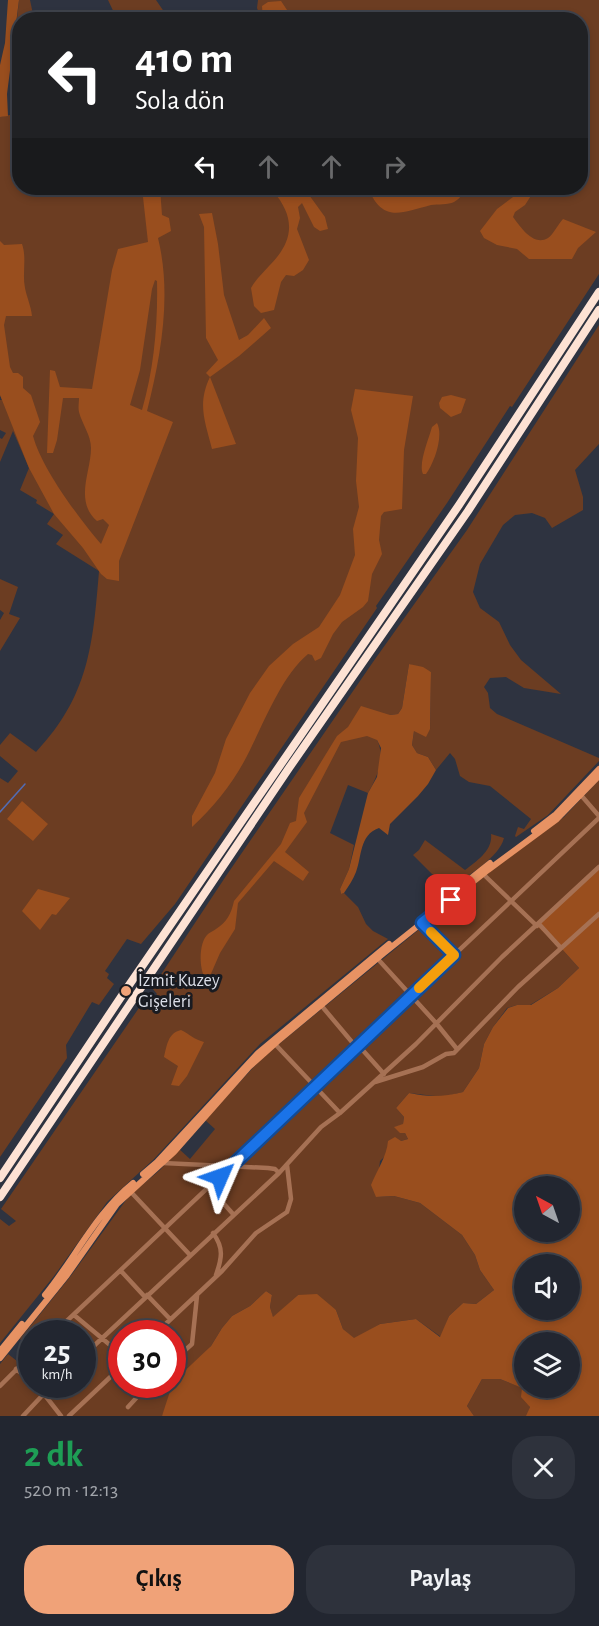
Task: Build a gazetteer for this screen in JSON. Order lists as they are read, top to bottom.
{
  "places": ["İzmit Kuzey Gişeleri"],
  "north": "top left",
  "page": {
    "turn": ["410 m", "Sola dön"],
    "speed": "25 km/h",
    "limit": "30",
    "heading": ["2 dk", "520 m · 12:13"],
    "buttons": ["Çıkış", "Paylaş"]
  }
}
